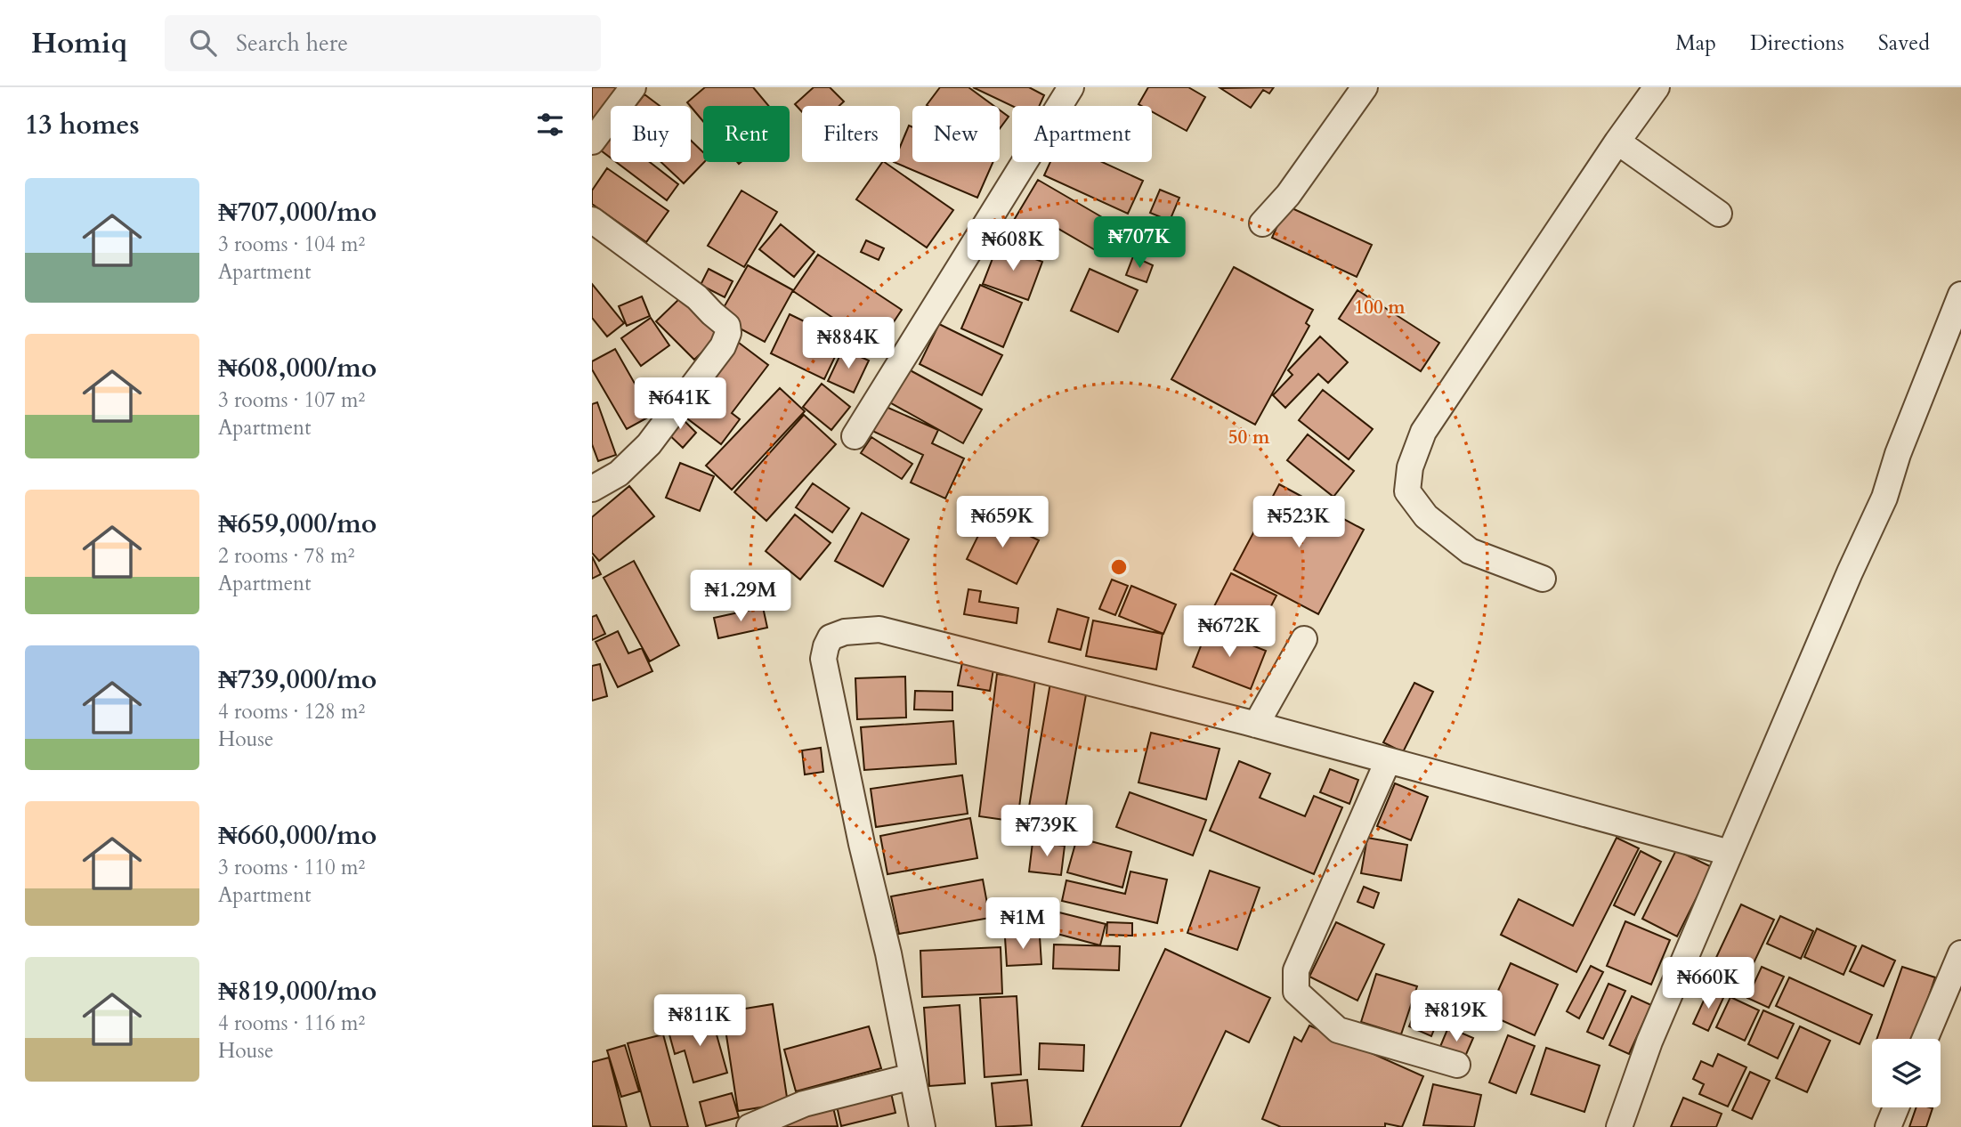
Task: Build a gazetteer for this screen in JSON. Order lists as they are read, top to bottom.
{
  "page": {
    "header": "Homiq",
    "search": "Search here",
    "nav": ["Map", "Directions", "Saved"],
    "heading": "13 homes",
    "chip": [
      "Buy",
      "Rent",
      "Filters",
      "New",
      "Apartment"
    ],
    "list": [
      {
        "name": "₦707,000/mo",
        "note": "3 rooms · 104 m² · Apartment"
      },
      {
        "name": "₦608,000/mo",
        "note": "3 rooms · 107 m² · Apartment"
      },
      {
        "name": "₦659,000/mo",
        "note": "2 rooms · 78 m² · Apartment"
      },
      {
        "name": "₦739,000/mo",
        "note": "4 rooms · 128 m² · House"
      },
      {
        "name": "₦660,000/mo",
        "note": "3 rooms · 110 m² · Apartment"
      },
      {
        "name": "₦819,000/mo",
        "note": "4 rooms · 116 m² · House"
      }
    ],
    "price": [
      "₦707K",
      "₦608K",
      "₦884K",
      "₦641K",
      "₦659K",
      "₦523K",
      "₦1.29M",
      "₦672K",
      "₦739K",
      "₦1M",
      "₦660K",
      "₦819K",
      "₦811K"
    ]
  },
  "rings": ["100 m", "50 m"]
}
